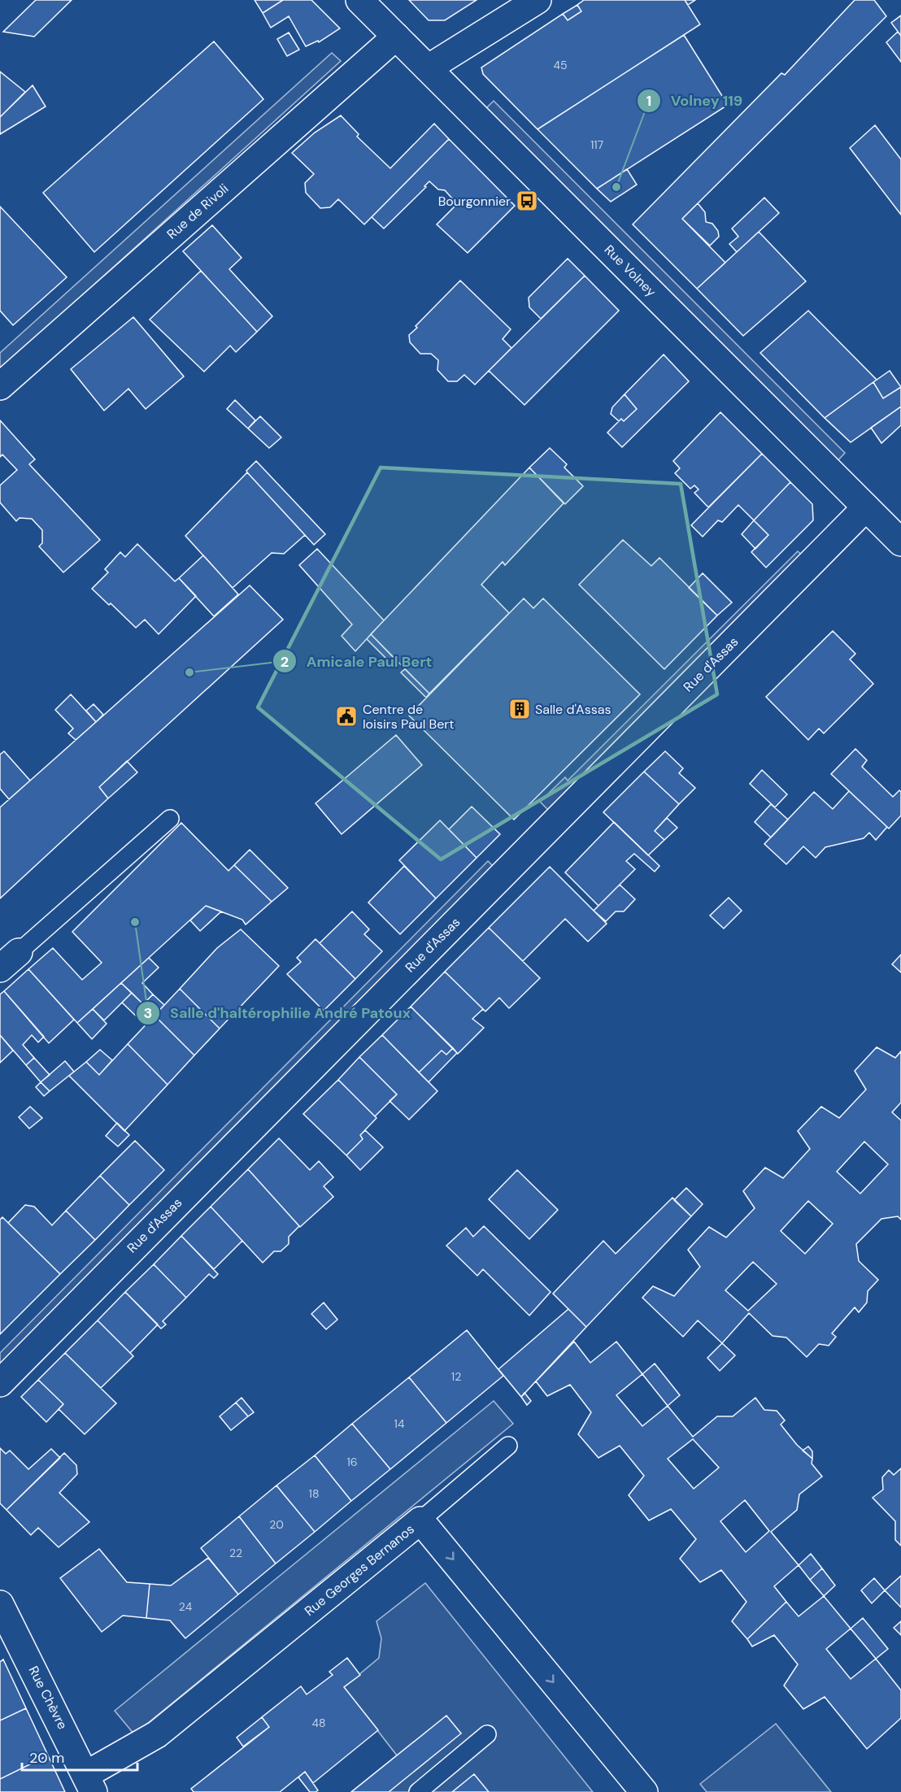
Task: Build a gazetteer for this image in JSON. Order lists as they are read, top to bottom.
{
  "streets": {
    "street": [
      "Rue de Rivoli",
      "Rue Volney",
      "Rue d'Assas",
      "Rue Georges Bernanos",
      "Rue Chèvre"
    ]
  },
  "crossings": [
    ["Rue de Rivoli", "Rue Volney"],
    ["Rue Volney", "Rue d'Assas"],
    ["Rue Georges Bernanos", "Rue Chèvre"]
  ],
  "one_way": ["Rue Georges Bernanos"],
  "places": {
    "other": ["Volney 119", "Amicale Paul Bert", "Salle d'haltérophilie André Patoux"],
    "bus stop": ["Bourgonnier"],
    "building": ["Salle d'Assas"],
    "public building": ["Centre de loisirs Paul Bert"]
  },
  "house_numbers": [
    "45",
    "117",
    "12",
    "14",
    "16",
    "18",
    "20",
    "22",
    "24",
    "48"
  ],
  "scale_bar": "20 m"
}
